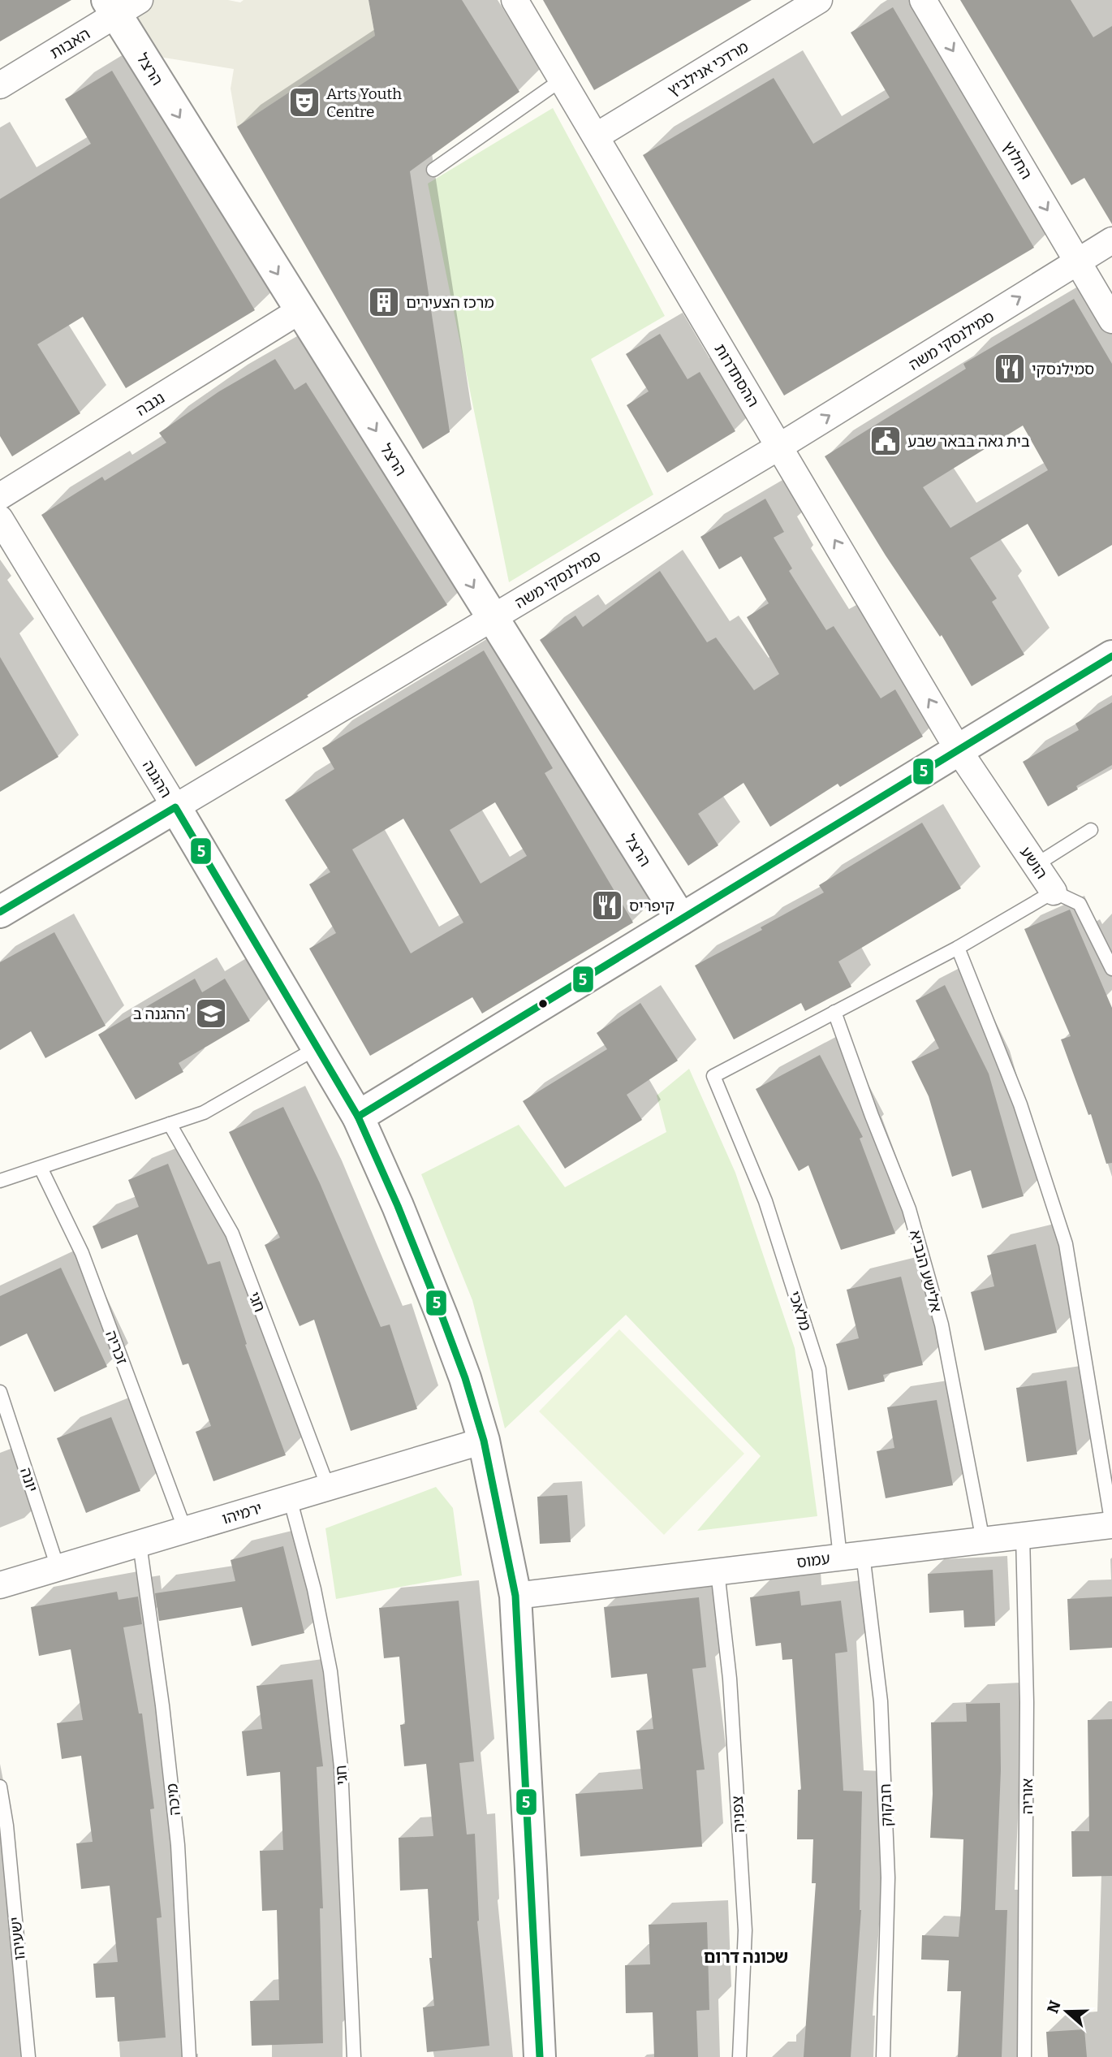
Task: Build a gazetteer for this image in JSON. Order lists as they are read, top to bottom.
{
  "streets": {
    "street": [
      "האבות",
      "מרדכי אנילביץ",
      "הרצל",
      "החלוץ",
      "סמילנסקי משה",
      "ההסתדרות",
      "נגבה",
      "ההגנה",
      "הושע",
      "ירמיהו",
      "עמוס"
    ],
    "lane": [
      "אלישע הנביא",
      "חגי",
      "מלאכי",
      "זכריה",
      "יונה",
      "אוריה",
      "מיכה",
      "חבקוק",
      "צפניה",
      "ישעיהו"
    ]
  },
  "crossings": [
    ["האבות", "הרצל"],
    ["מרדכי אנילביץ", "ההסתדרות"],
    ["הרצל", "סמילנסקי משה"],
    ["הרצל", "נגבה"],
    ["החלוץ", "סמילנסקי משה"],
    ["סמילנסקי משה", "ההסתדרות"],
    ["סמילנסקי משה", "ההגנה"],
    ["ההסתדרות", "הושע"],
    ["ההגנה", "ירמיהו"],
    ["ההגנה", "עמוס"],
    ["אלישע הנביא", "מלאכי"],
    ["אלישע הנביא", "עמוס"],
    ["חגי", "ירמיהו"],
    ["מלאכי", "עמוס"],
    ["מלאכי", "חבקוק"],
    ["זכריה", "ירמיהו"],
    ["יונה", "ירמיהו"],
    ["ירמיהו", "מיכה"],
    ["עמוס", "אוריה"],
    ["עמוס", "חבקוק"],
    ["עמוס", "צפניה"]
  ],
  "one_way": ["הרצל", "החלוץ", "ההסתדרות"],
  "districts": ["שכונה דרום"],
  "places": {
    "theatre": ["Arts Youth Centre"],
    "building": ["מרכז הצעירים"],
    "restaurant": ["סמילנסקי", "קיפריס"],
    "public building": ["בית גאה בבאר שבע"],
    "school or university": ["ההגנה ב'"]
  },
  "lines": ["transit line 5"],
  "north": "left"
}
